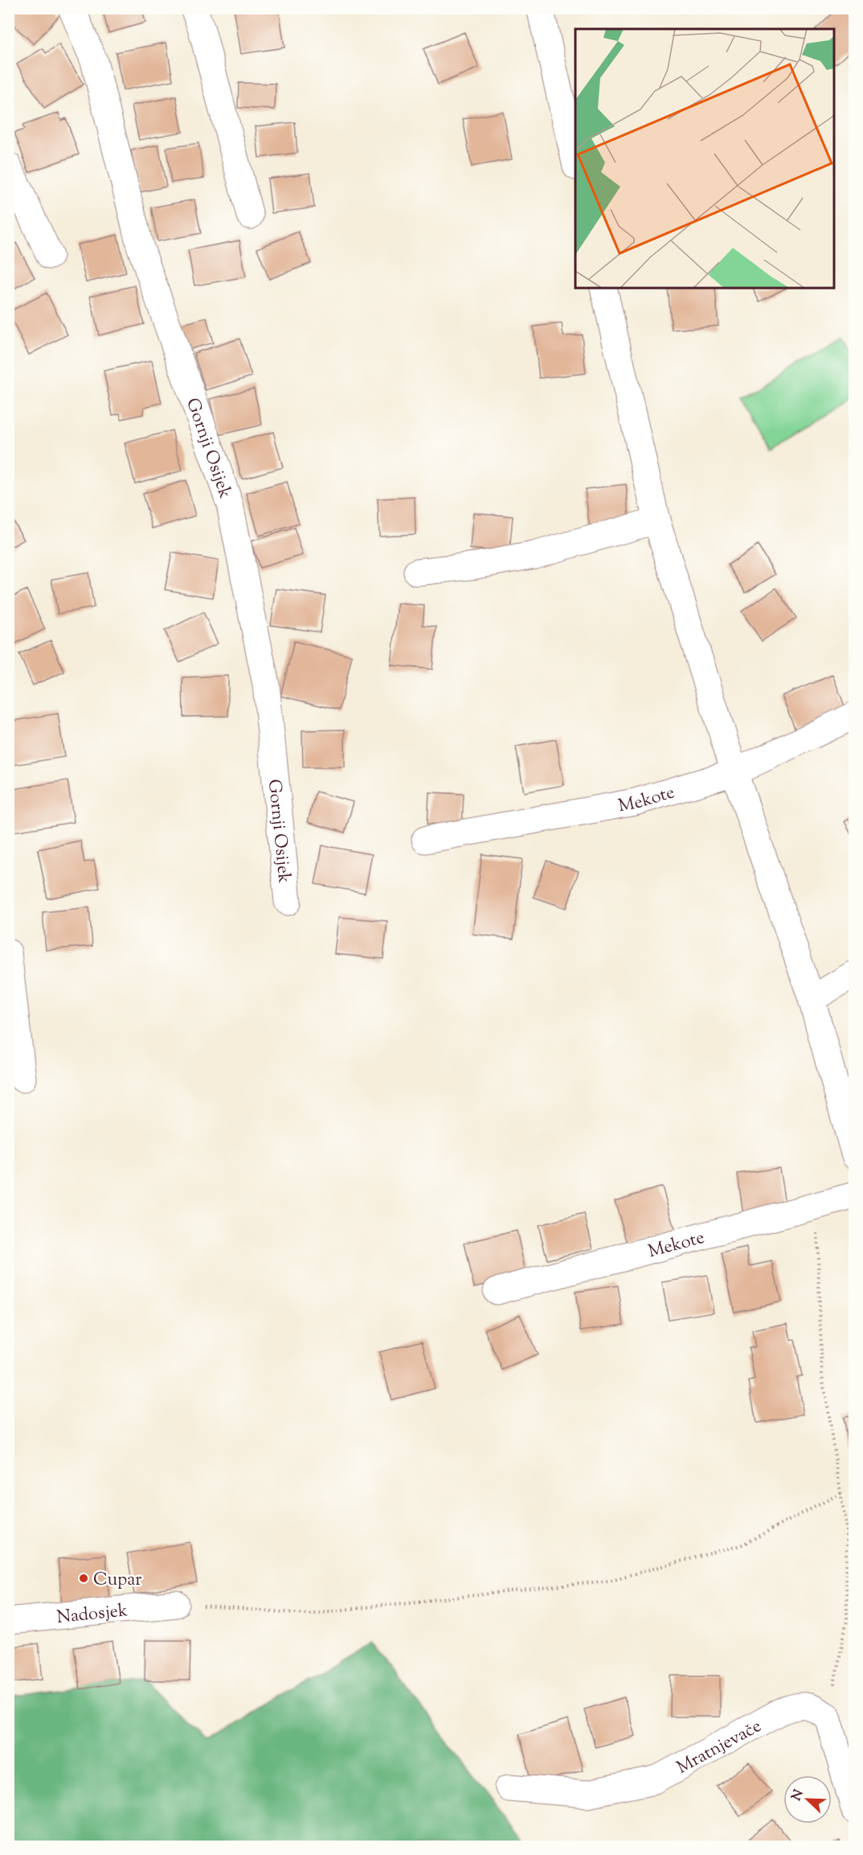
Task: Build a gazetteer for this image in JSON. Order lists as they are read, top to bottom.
{
  "streets": {
    "street": [
      "Gornji Osijek",
      "Mekote",
      "Nadosjek",
      "Mratnjevače"
    ]
  },
  "places": ["Cupar"],
  "north": "top left"
}
